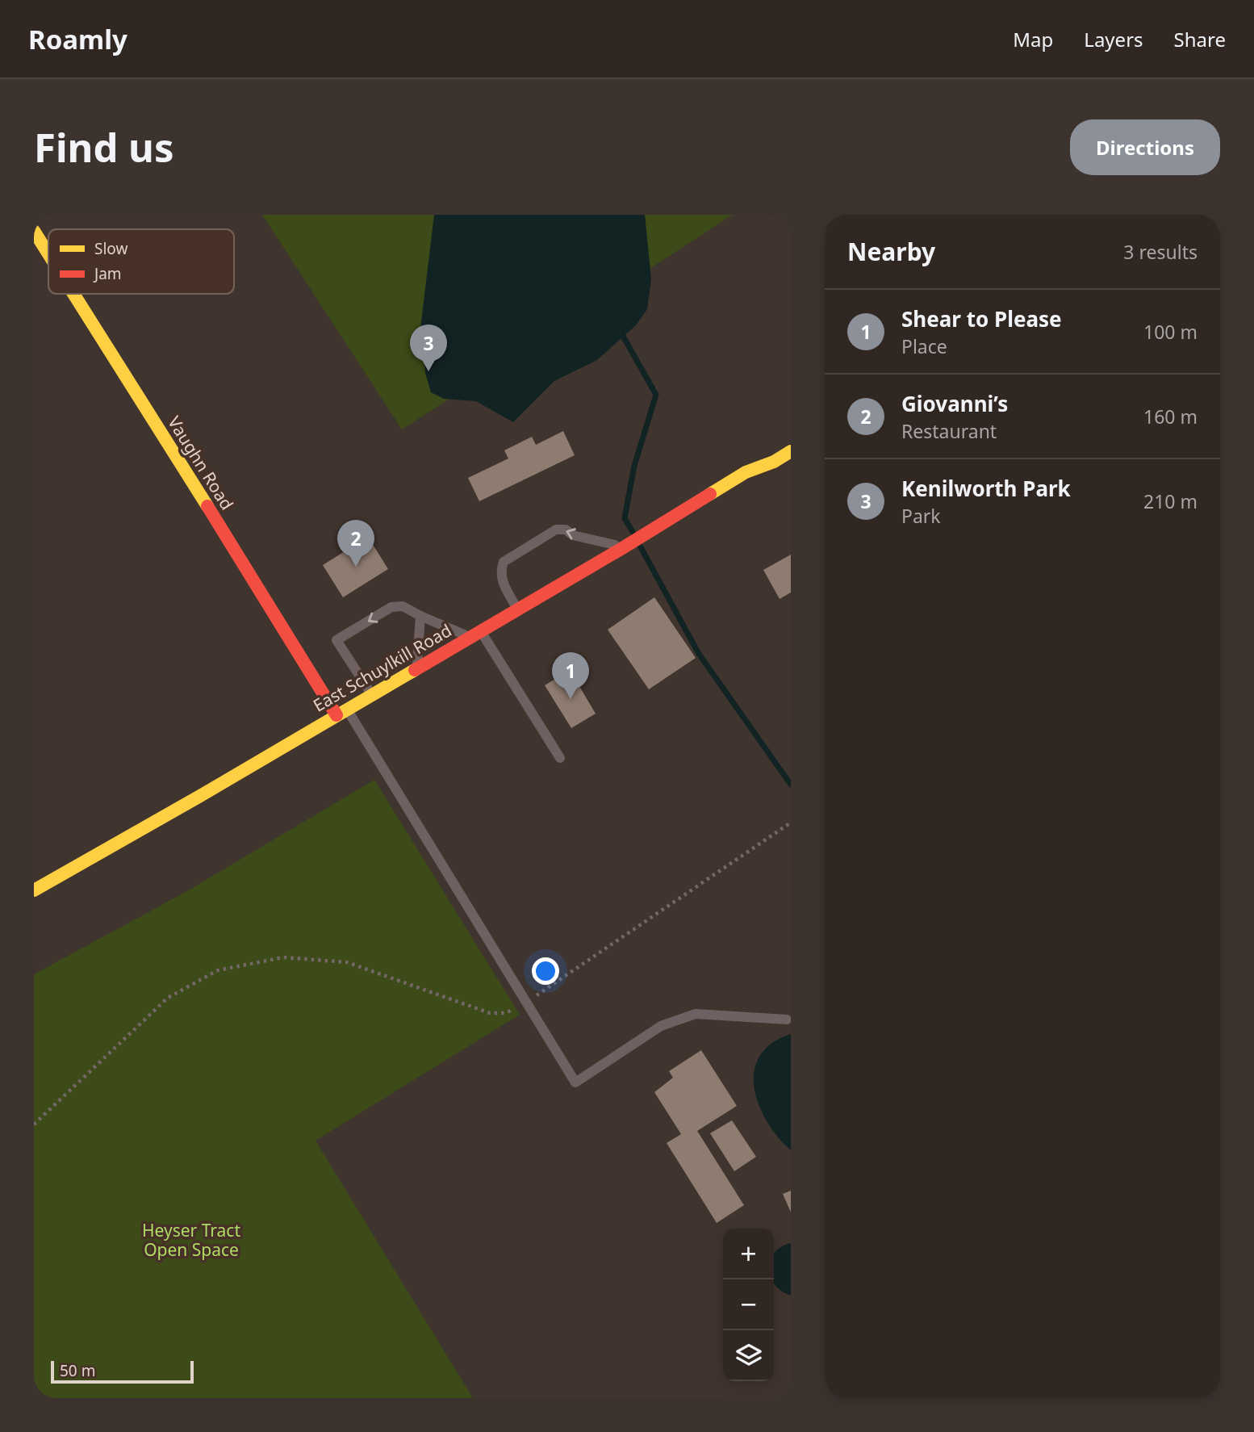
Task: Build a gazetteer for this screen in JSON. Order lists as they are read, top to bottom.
{
  "streets": {
    "main road": ["Vaughn Road", "East Schuylkill Road"]
  },
  "crossings": [
    ["Vaughn Road", "East Schuylkill Road"]
  ],
  "parks": ["Heyser Tract Open Space"],
  "legend": ["Slow", "Jam"],
  "scale_bar": "50 m",
  "page": {
    "header": "Roamly",
    "nav": ["Map", "Layers", "Share"],
    "buttons": "Directions",
    "title": "Find us",
    "heading": ["Nearby", "3 results"],
    "list": [
      {
        "mark": "1",
        "name": "Shear to Please",
        "note": "Place",
        "value": "100 m"
      },
      {
        "mark": "2",
        "name": "Giovanni’s",
        "note": "Restaurant",
        "value": "160 m"
      },
      {
        "mark": "3",
        "name": "Kenilworth Park",
        "note": "Park",
        "value": "210 m"
      }
    ],
    "pins": ["3", "2", "1"],
    "map_buttons": ["+", "−"],
    "scale": "50 m"
  }
}
